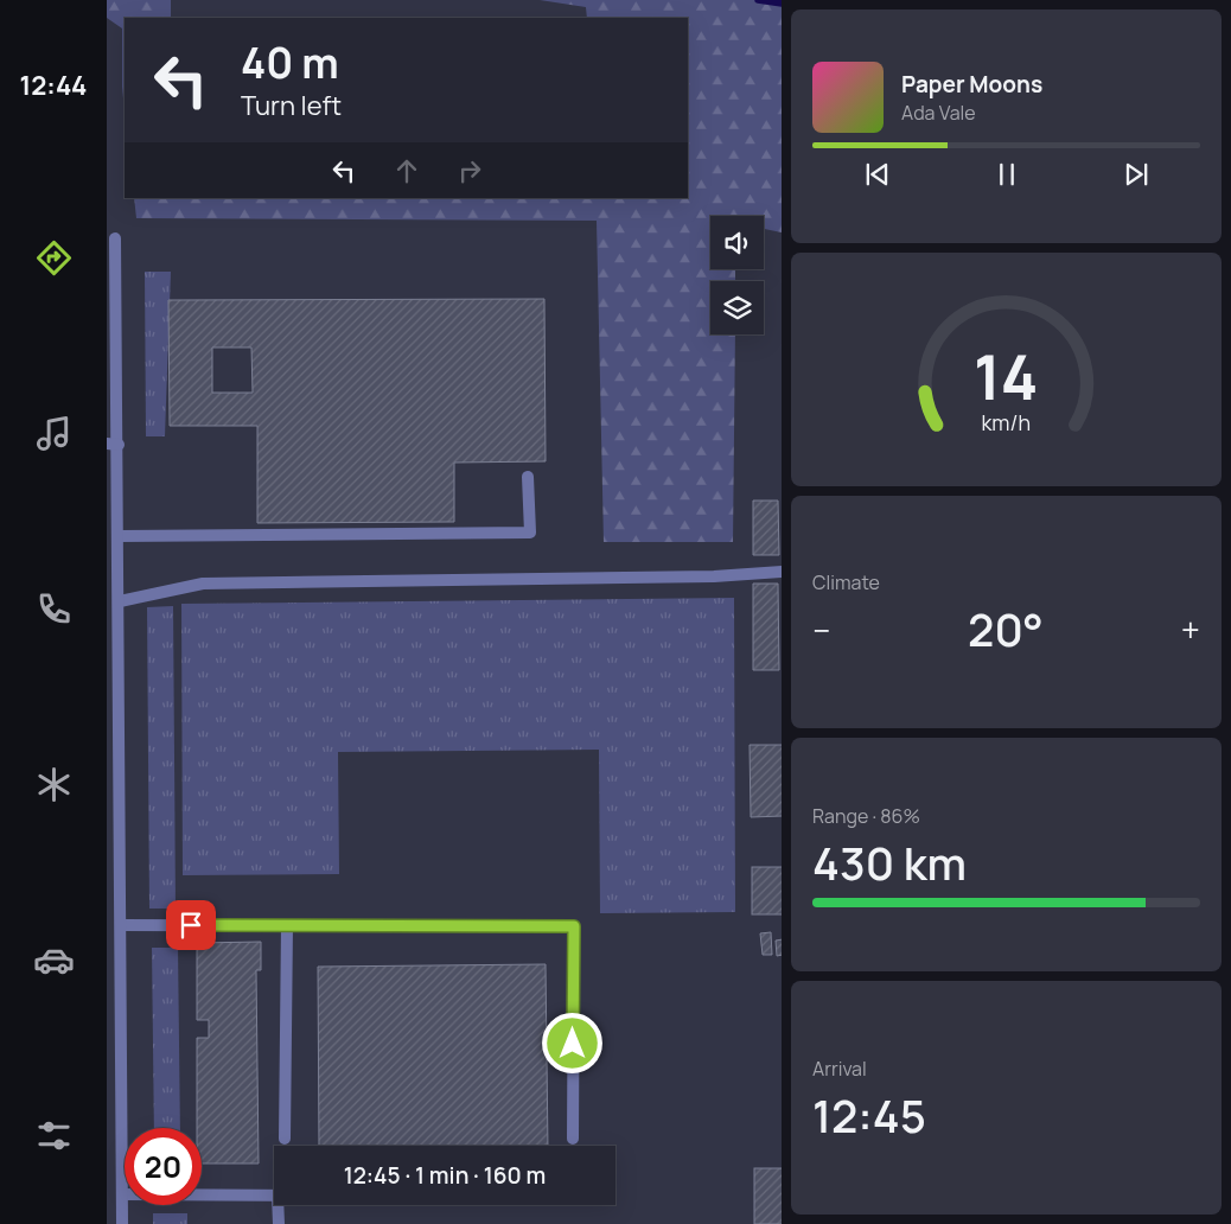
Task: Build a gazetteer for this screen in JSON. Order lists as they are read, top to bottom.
{
  "page": {
    "tabs": "12:44",
    "turn": ["40 m", "Turn left"],
    "song": ["Paper Moons", "Ada Vale"],
    "tile": [
      "Climate",
      ["Range · 86%", "430 km"],
      ["Arrival", "12:45"]
    ],
    "heat": ["−", "20°", "+"],
    "limit": "20",
    "trip": "12:45 · 1 min · 160 m",
    "gauge": ["14", "km/h"]
  }
}
